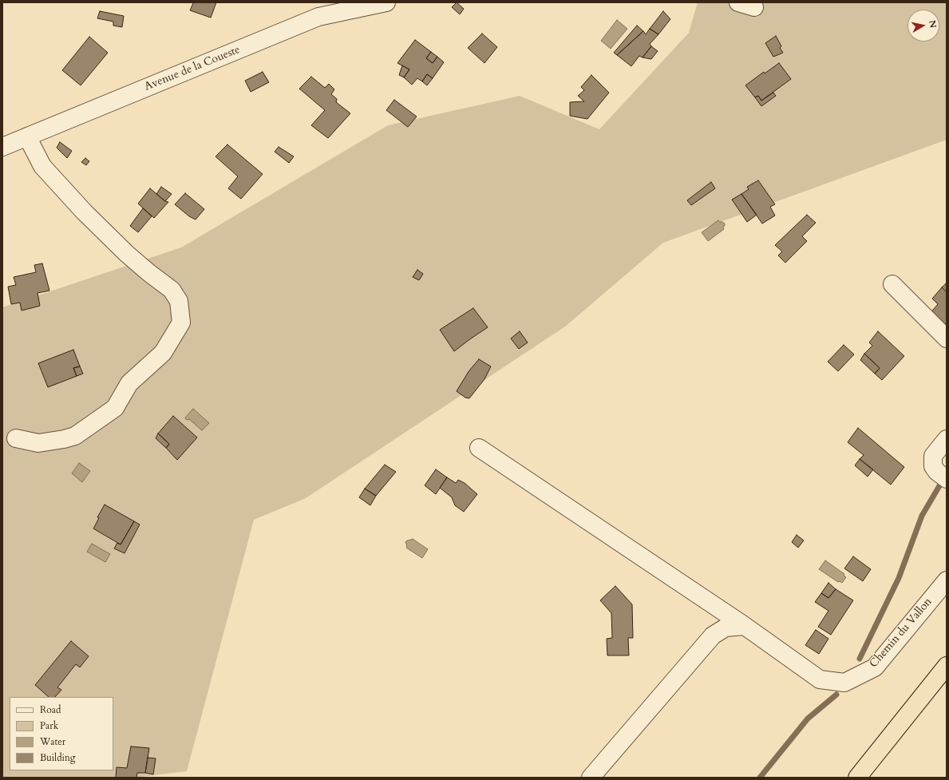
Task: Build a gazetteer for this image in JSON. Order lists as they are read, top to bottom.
{
  "streets": {
    "street": ["Avenue de la Coueste", "Chemin du Vallon"]
  },
  "legend": [
    "Road",
    "Park",
    "Water",
    "Building"
  ],
  "north": "right"
}
